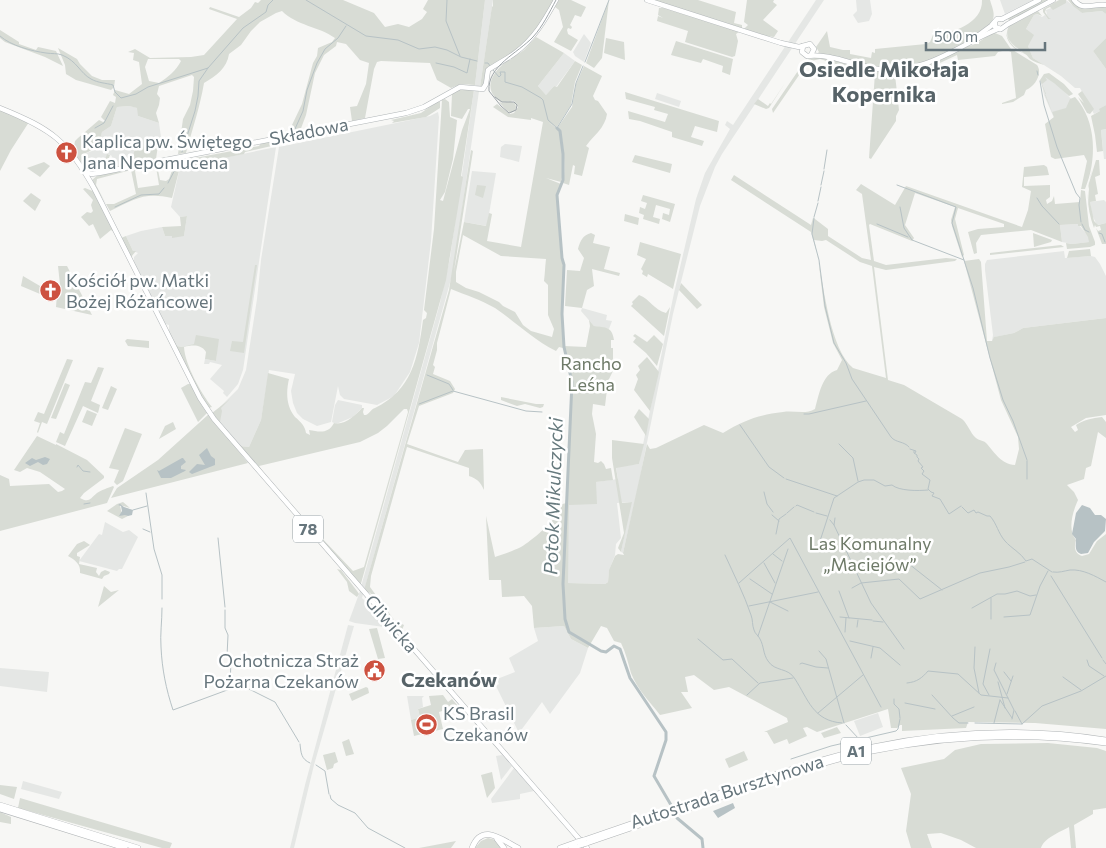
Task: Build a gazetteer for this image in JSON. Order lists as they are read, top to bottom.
{
  "streets": {
    "highway": ["A1", "Autostrada Bursztynowa"],
    "main road": ["Składowa", "78", "Gliwicka"]
  },
  "crossings": [
    ["Składowa", "78"],
    ["78", "Gliwicka"],
    ["Gliwicka", "Autostrada Bursztynowa"]
  ],
  "districts": ["Osiedle Mikołaja Kopernika", "Czekanów"],
  "water": ["Potok Mikulczycki"],
  "parks": ["Rancho Leśna", "Las Komunalny „Maciejów”"],
  "places": {
    "church": ["Kaplica pw. Świętego Jana Nepomucena", "Kościół pw. Matki Bożej Różańcowej"],
    "public building": ["Ochotnicza Straż Pożarna Czekanów"],
    "sports": ["KS Brasil Czekanów"]
  },
  "scale_bar": "500 m"
}
